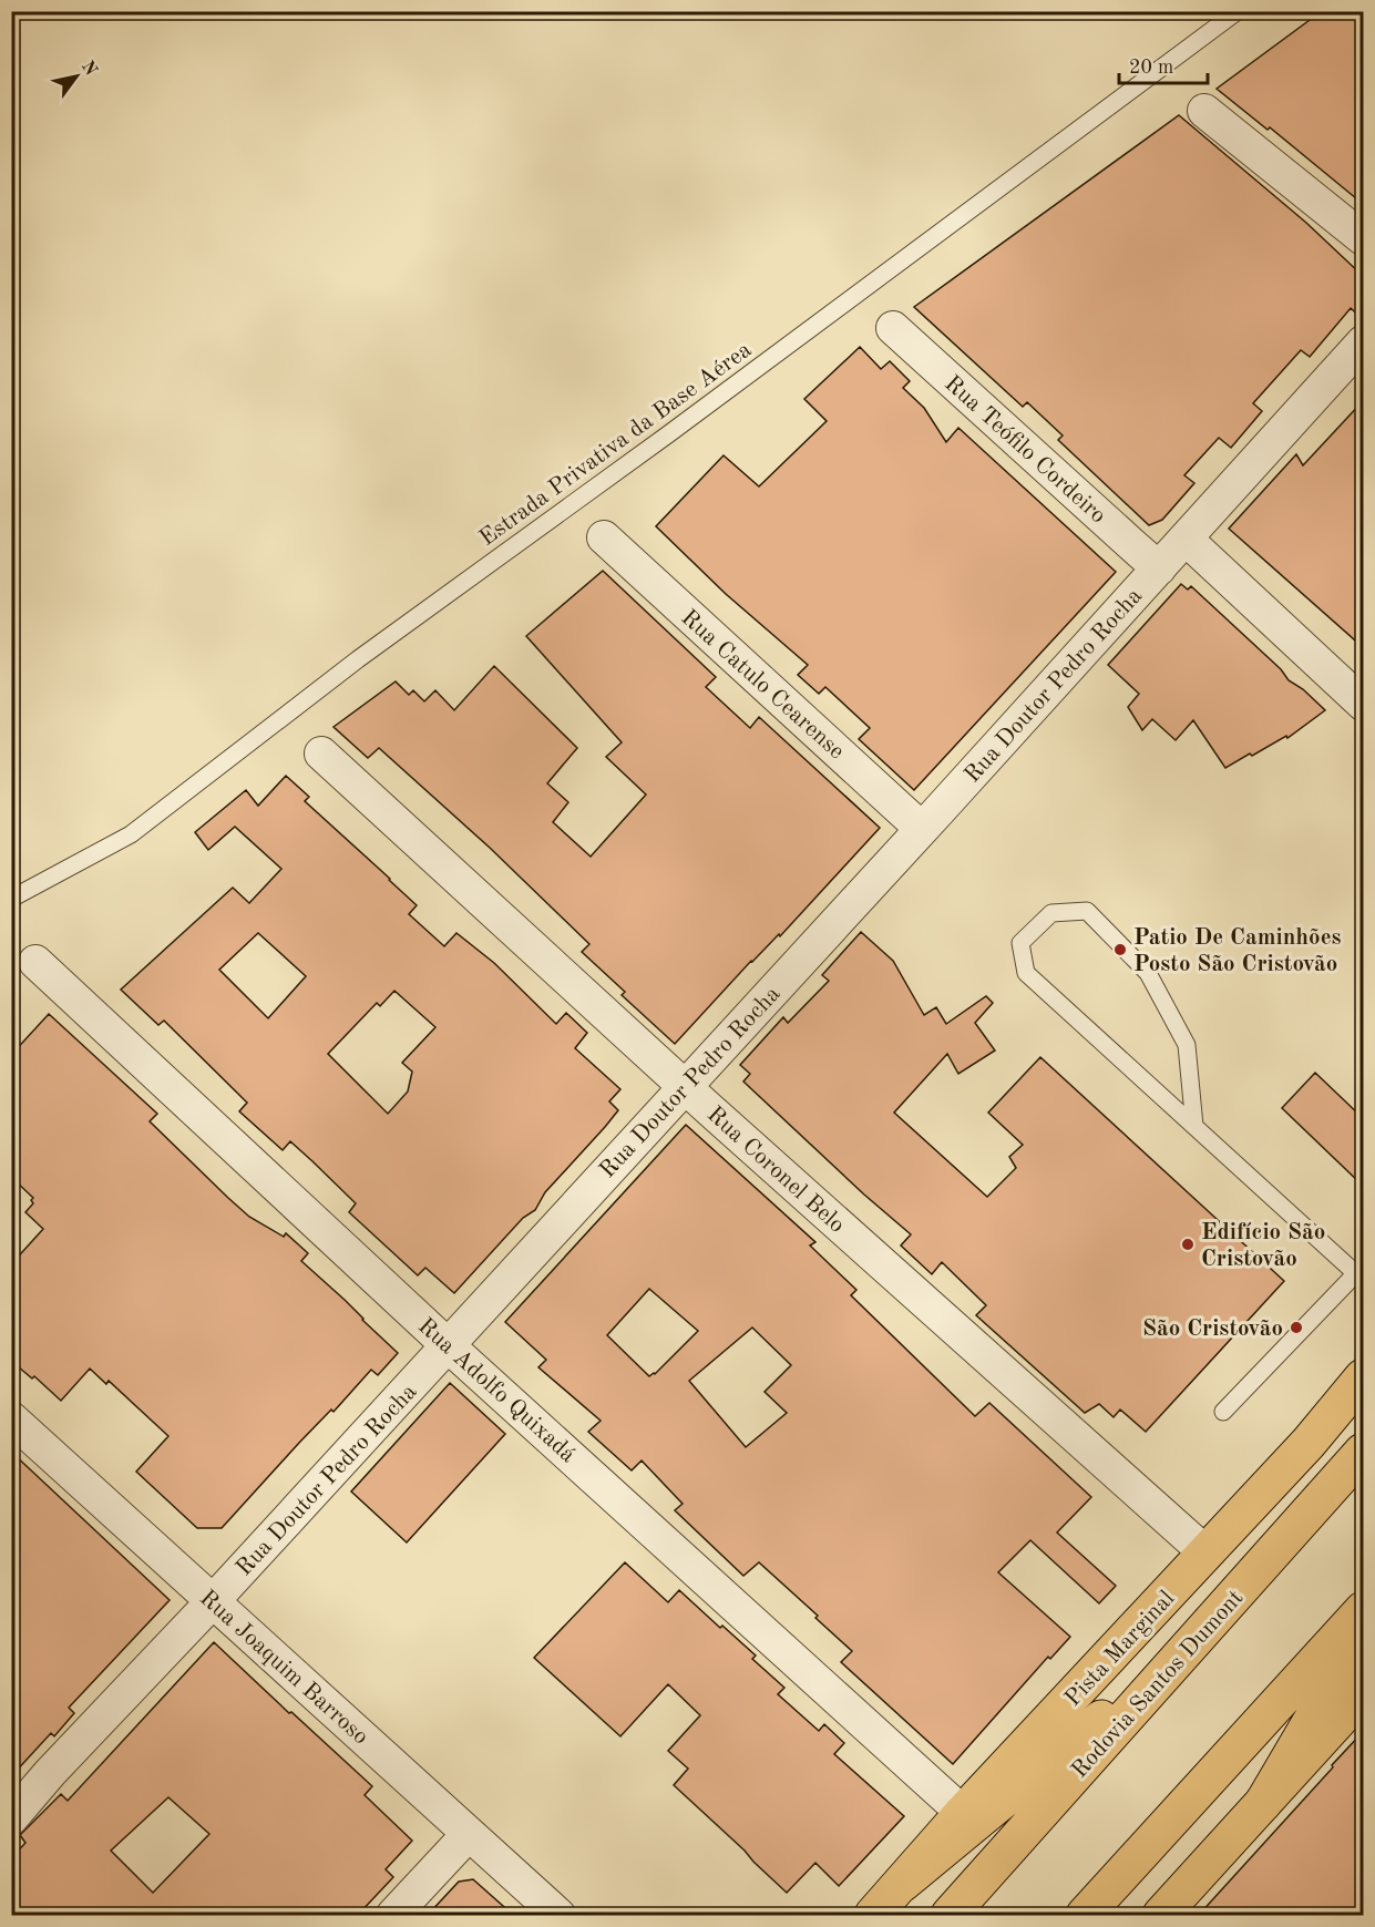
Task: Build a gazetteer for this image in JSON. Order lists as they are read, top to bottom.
{
  "streets": {
    "main road": ["Pista Marginal", "Rodovia Santos Dumont"],
    "street": [
      "Rua Teófilo Cordeiro",
      "Rua Catulo Cearense",
      "Rua Doutor Pedro Rocha",
      "Rua Coronel Belo",
      "Rua Adolfo Quixadá",
      "Rua Joaquim Barroso"
    ],
    "lane": ["Estrada Privativa da Base Aérea"]
  },
  "crossings": [
    ["Rua Teófilo Cordeiro", "Rua Doutor Pedro Rocha"],
    ["Rua Catulo Cearense", "Rua Doutor Pedro Rocha"],
    ["Rua Doutor Pedro Rocha", "Rua Coronel Belo"],
    ["Rua Doutor Pedro Rocha", "Rua Adolfo Quixadá"],
    ["Rua Doutor Pedro Rocha", "Rua Joaquim Barroso"],
    ["Rua Coronel Belo", "Pista Marginal"],
    ["Rua Adolfo Quixadá", "Pista Marginal"]
  ],
  "places": ["Patio De Caminhões Posto São Cristovão", "Edifício São Cristovão", "São Cristovão"],
  "scale_bar": "20 m",
  "north": "top right"
}
